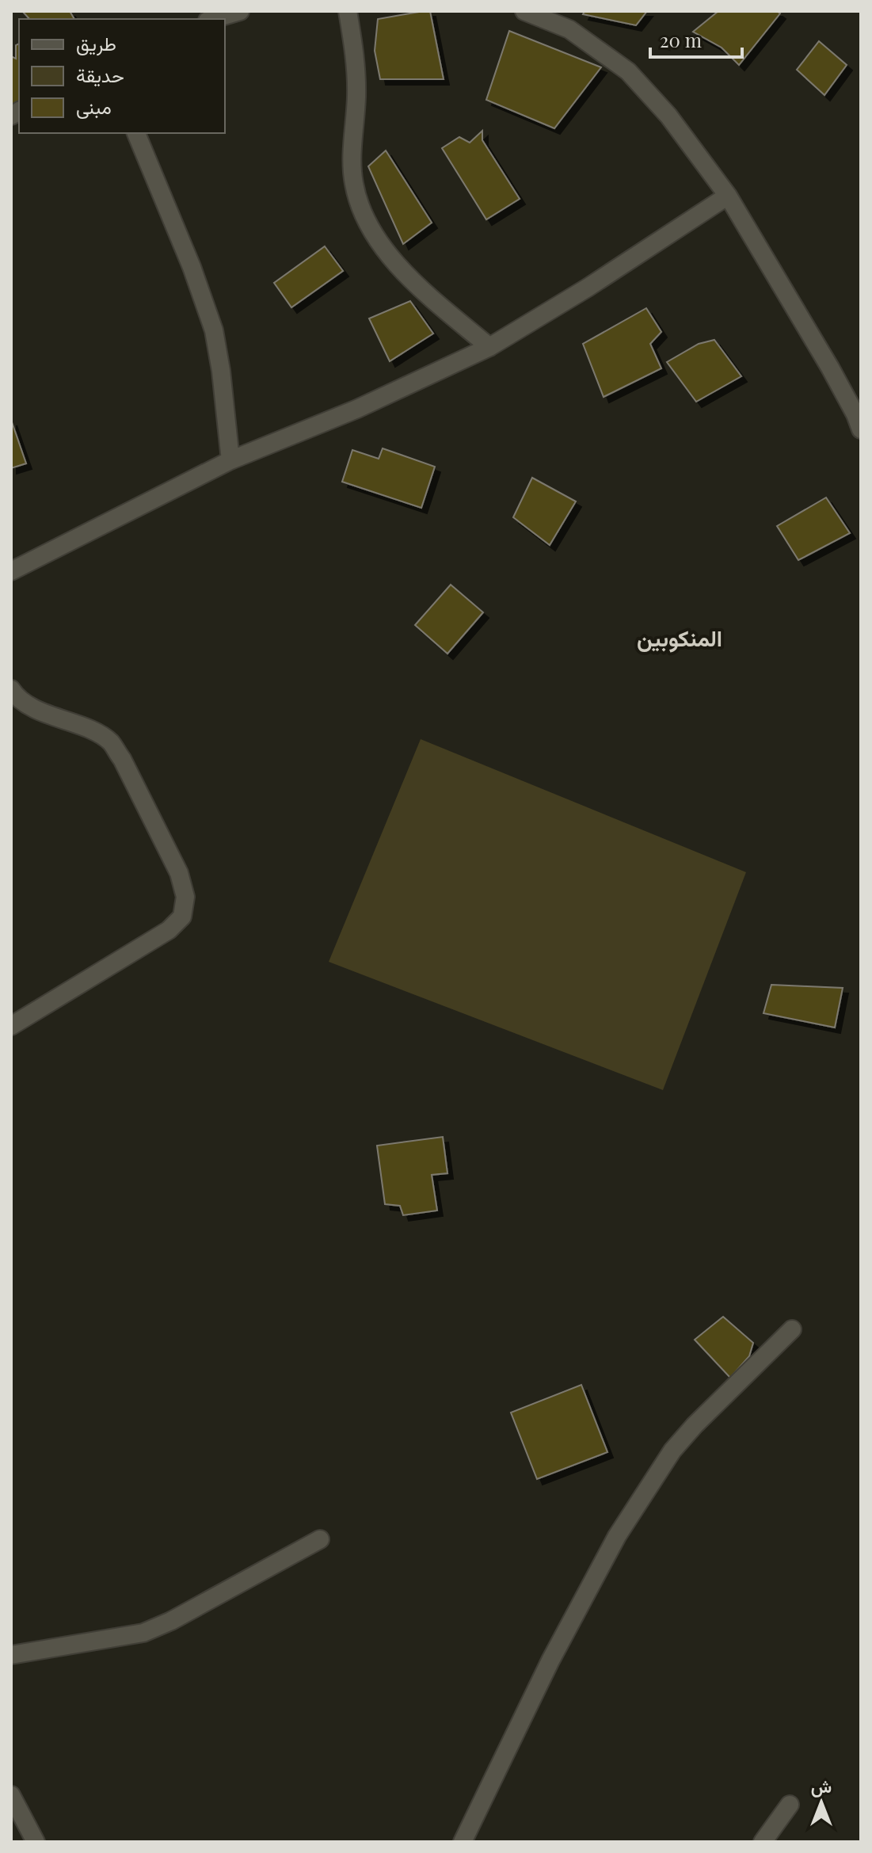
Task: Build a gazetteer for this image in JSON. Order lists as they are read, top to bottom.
{
  "districts": ["المنكوبين"],
  "legend": ["طريق", "حديقة", "مبنى"],
  "scale_bar": "20 m",
  "north": "top"
}
